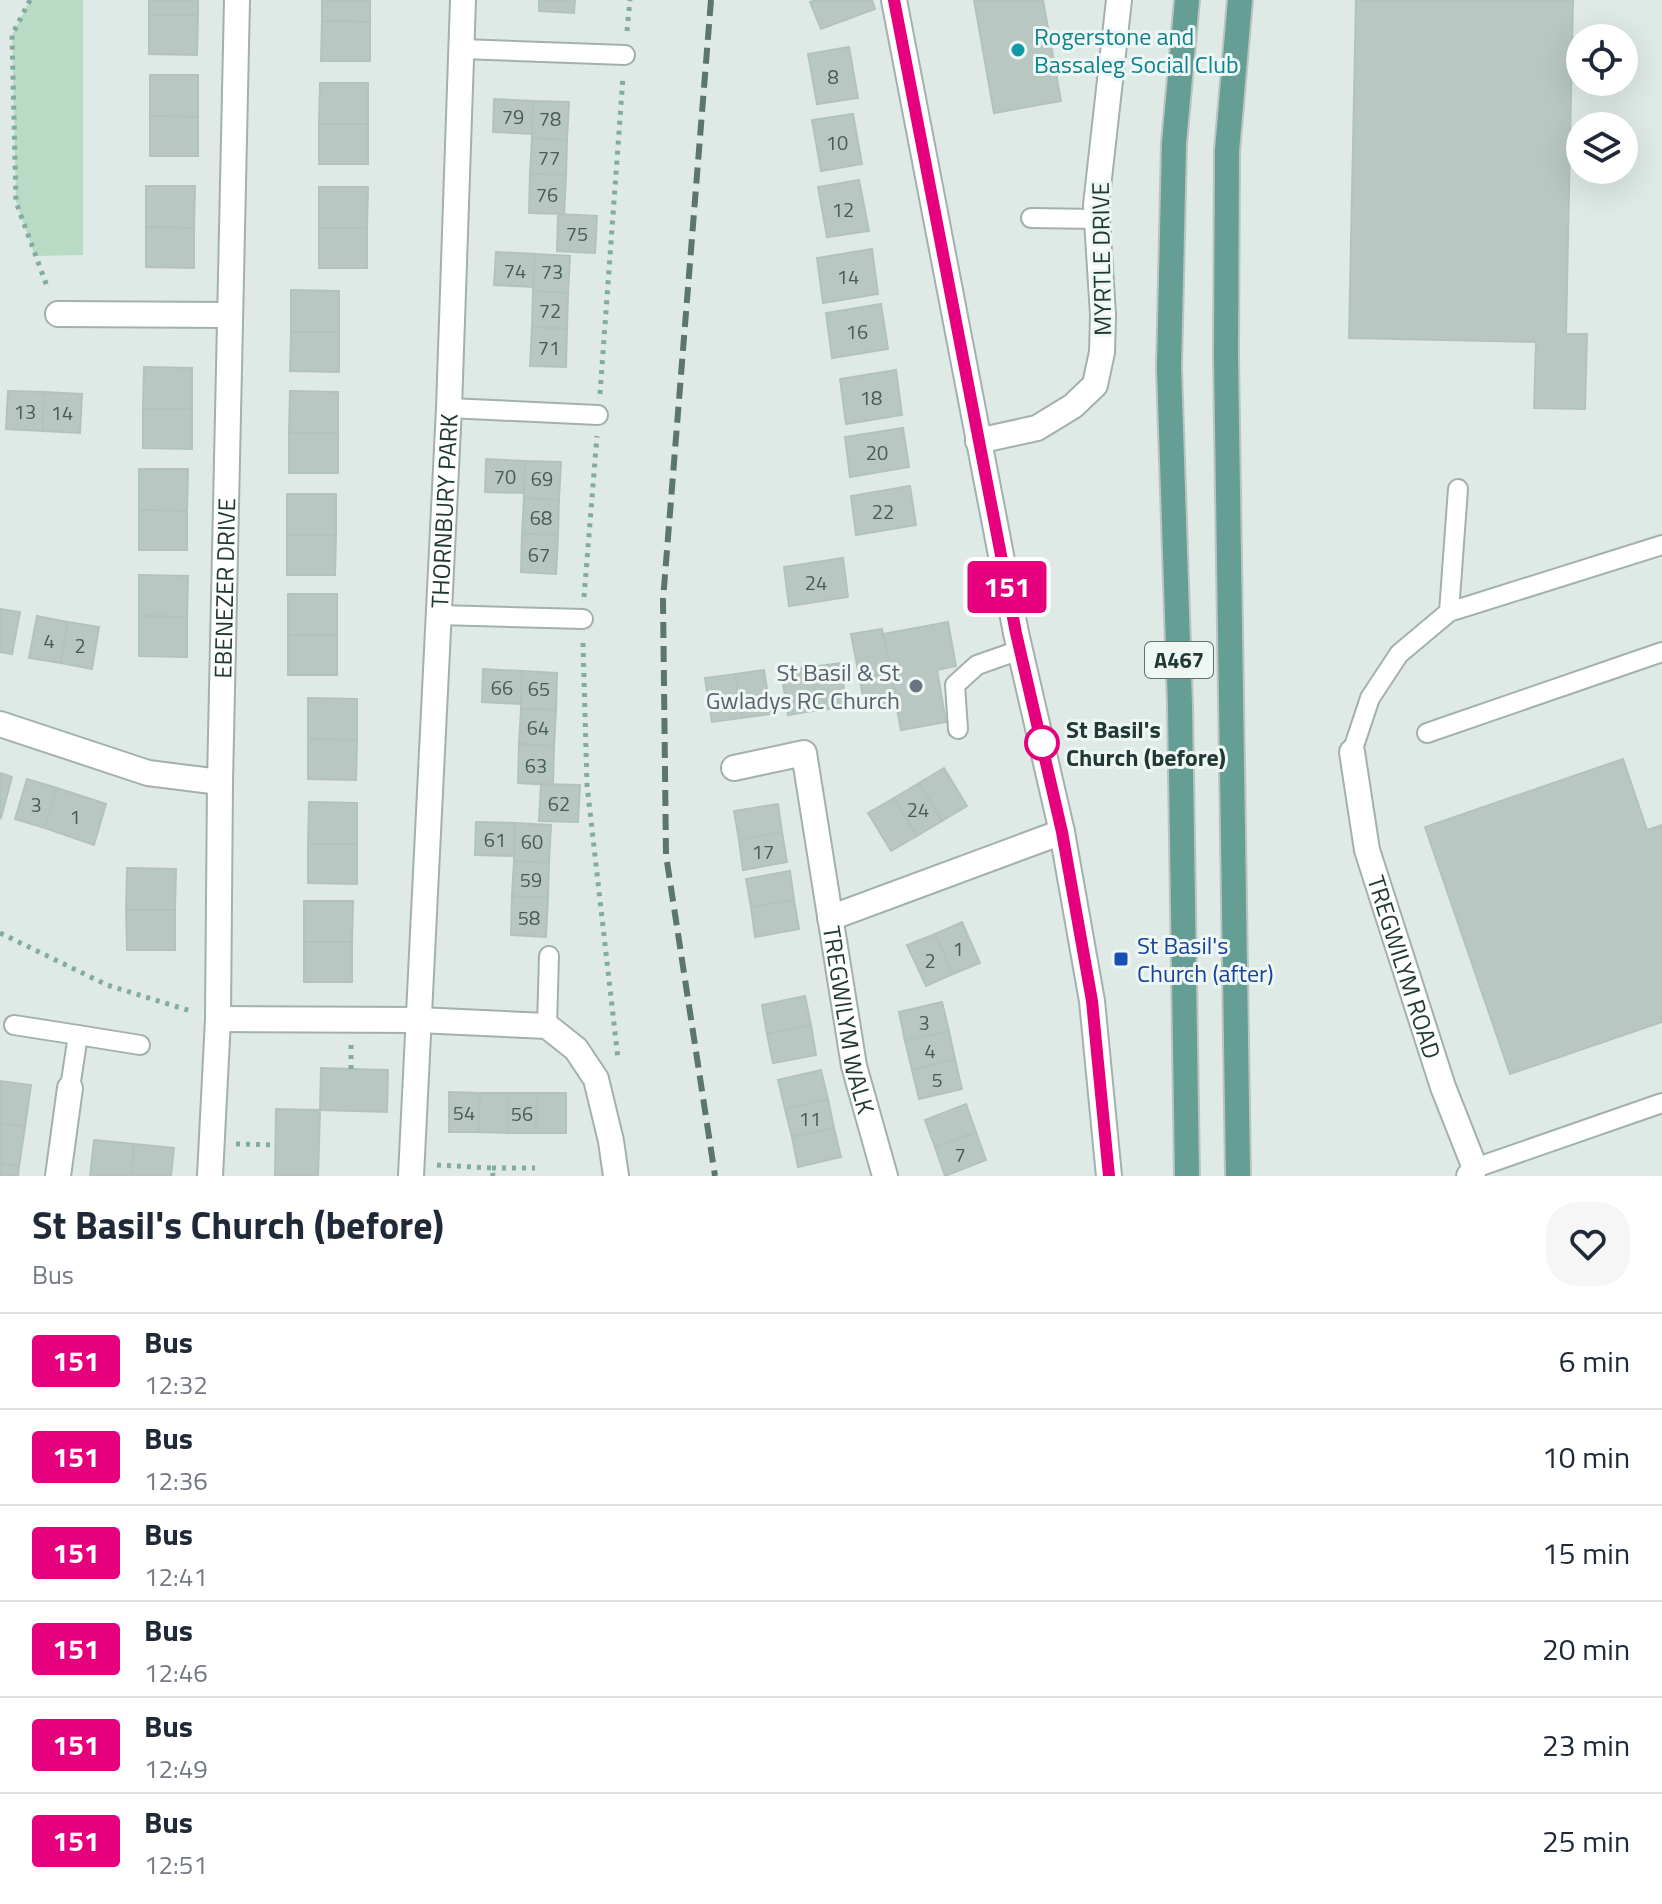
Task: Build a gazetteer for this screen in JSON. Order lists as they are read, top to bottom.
{
  "streets": {
    "main road": ["A467"],
    "street": [
      "MYRTLE DRIVE",
      "THORNBURY PARK",
      "EBENEZER DRIVE",
      "TREGWILYM ROAD",
      "TREGWILYM WALK"
    ]
  },
  "places": {
    "other": ["Rogerstone and Bassaleg Social Club", "St Basil & St Gwladys RC Church", "St Basil's Church (before)"],
    "transit": ["St Basil's Church (after)"]
  },
  "lines": ["bus line 151"],
  "house_numbers": [
    "8",
    "79",
    "78",
    "10",
    "77",
    "76",
    "12",
    "75",
    "74",
    "73",
    "14",
    "72",
    "16",
    "71",
    "18",
    "13",
    "14",
    "20",
    "70",
    "69",
    "22",
    "68",
    "67",
    "24",
    "4",
    "2",
    "66",
    "65",
    "64",
    "63",
    "62",
    "3",
    "24",
    "1",
    "61",
    "60",
    "17",
    "59",
    "58",
    "1",
    "2",
    "3",
    "4",
    "5",
    "54",
    "56",
    "11",
    "7"
  ],
  "page": {
    "on_map": "151",
    "heading": ["St Basil's Church (before)", "Bus"],
    "list": [
      {
        "mark": "151",
        "name": "Bus",
        "note": "12:32",
        "value": "6 min"
      },
      {
        "mark": "151",
        "name": "Bus",
        "note": "12:36",
        "value": "10 min"
      },
      {
        "mark": "151",
        "name": "Bus",
        "note": "12:41",
        "value": "15 min"
      },
      {
        "mark": "151",
        "name": "Bus",
        "note": "12:46",
        "value": "20 min"
      },
      {
        "mark": "151",
        "name": "Bus",
        "note": "12:49",
        "value": "23 min"
      },
      {
        "mark": "151",
        "name": "Bus",
        "note": "12:51",
        "value": "25 min"
      }
    ]
  }
}
